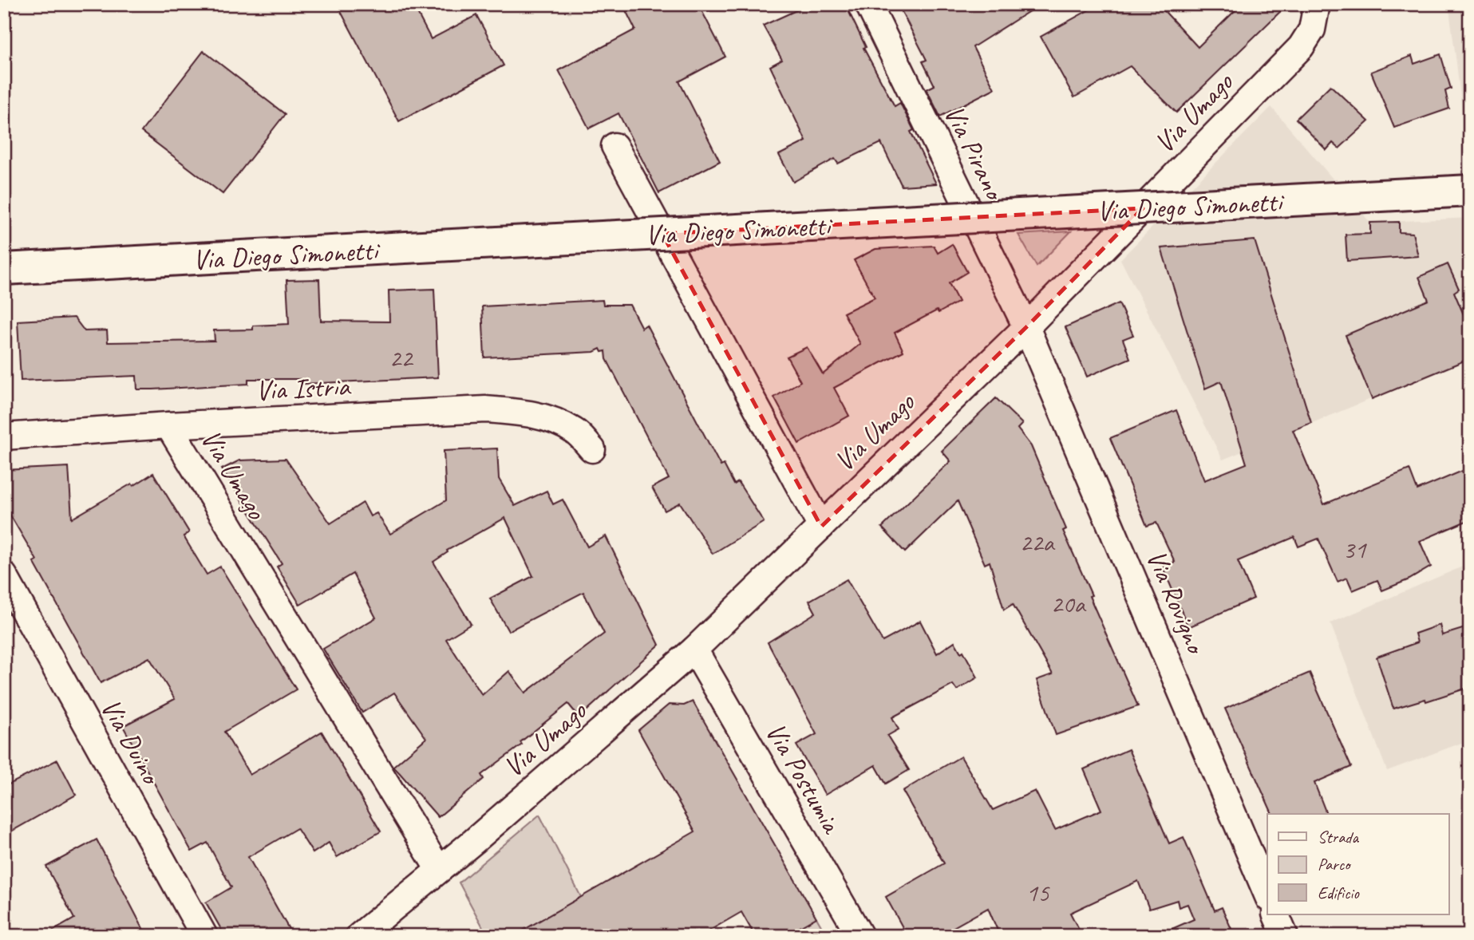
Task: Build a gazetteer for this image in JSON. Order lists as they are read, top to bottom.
{
  "streets": {
    "main road": ["Via Diego Simonetti"],
    "street": [
      "Via Umago",
      "Via Pirano",
      "Via Istria",
      "Via Rovigno",
      "Via Duino",
      "Via Postumia"
    ]
  },
  "crossings": [
    ["Via Umago", "Via Pirano"],
    ["Via Umago", "Via Istria"],
    ["Via Umago", "Via Rovigno"],
    ["Via Umago", "Via Postumia"],
    ["Via Pirano", "Via Rovigno"]
  ],
  "house_numbers": [
    "22",
    "22a",
    "31",
    "20a",
    "15"
  ],
  "legend": ["Strada", "Parco", "Edificio"]
}
